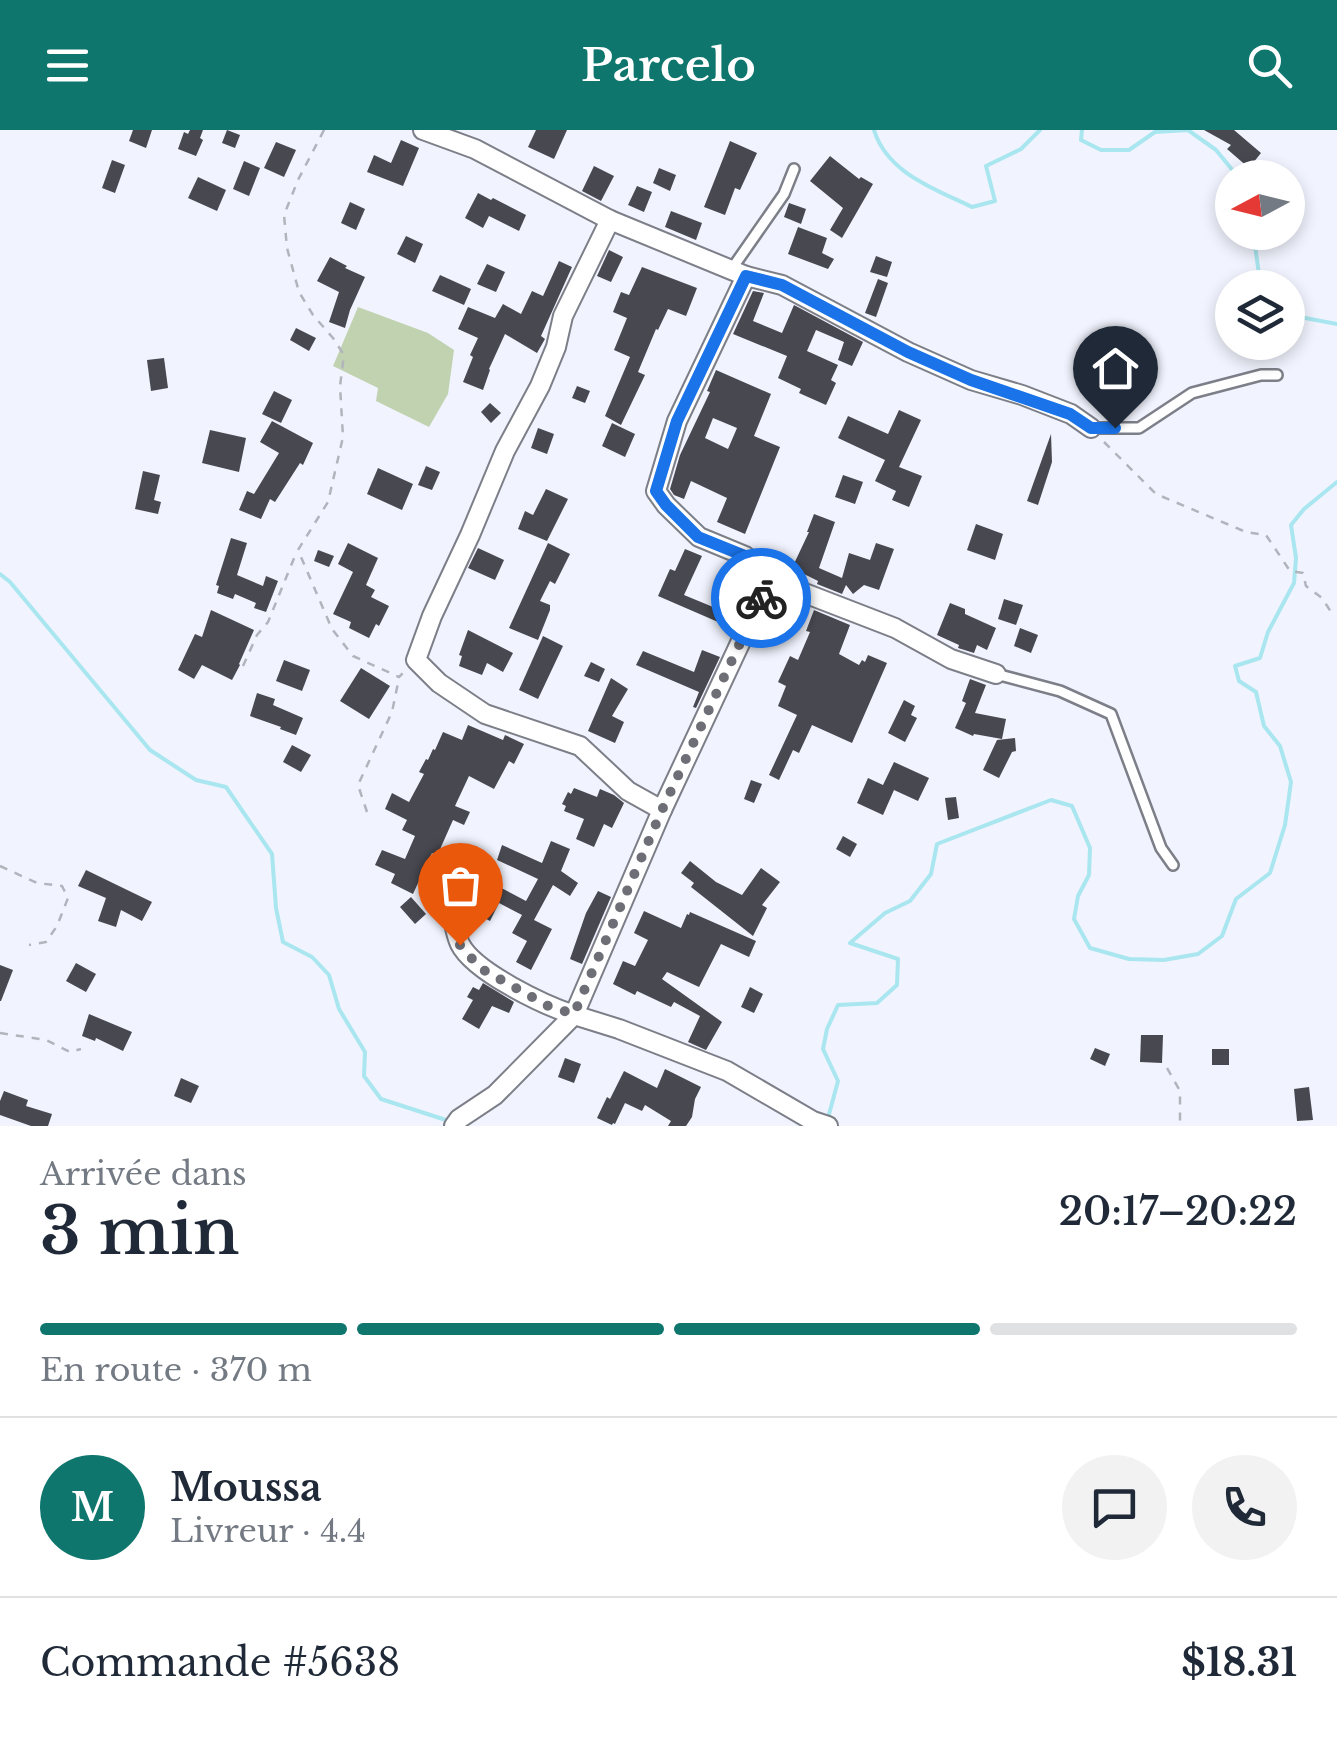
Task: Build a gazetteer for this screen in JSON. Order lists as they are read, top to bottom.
{
  "north": "left",
  "page": {
    "header": "Parcelo",
    "heading": ["3 min", "Arrivée dans", "20:17–20:22"],
    "panel": [
      "Moussa",
      "Livreur · 4.4",
      "Commande #5638",
      "$18.31"
    ],
    "bar": "En route · 370 m",
    "round": "M"
  }
}
